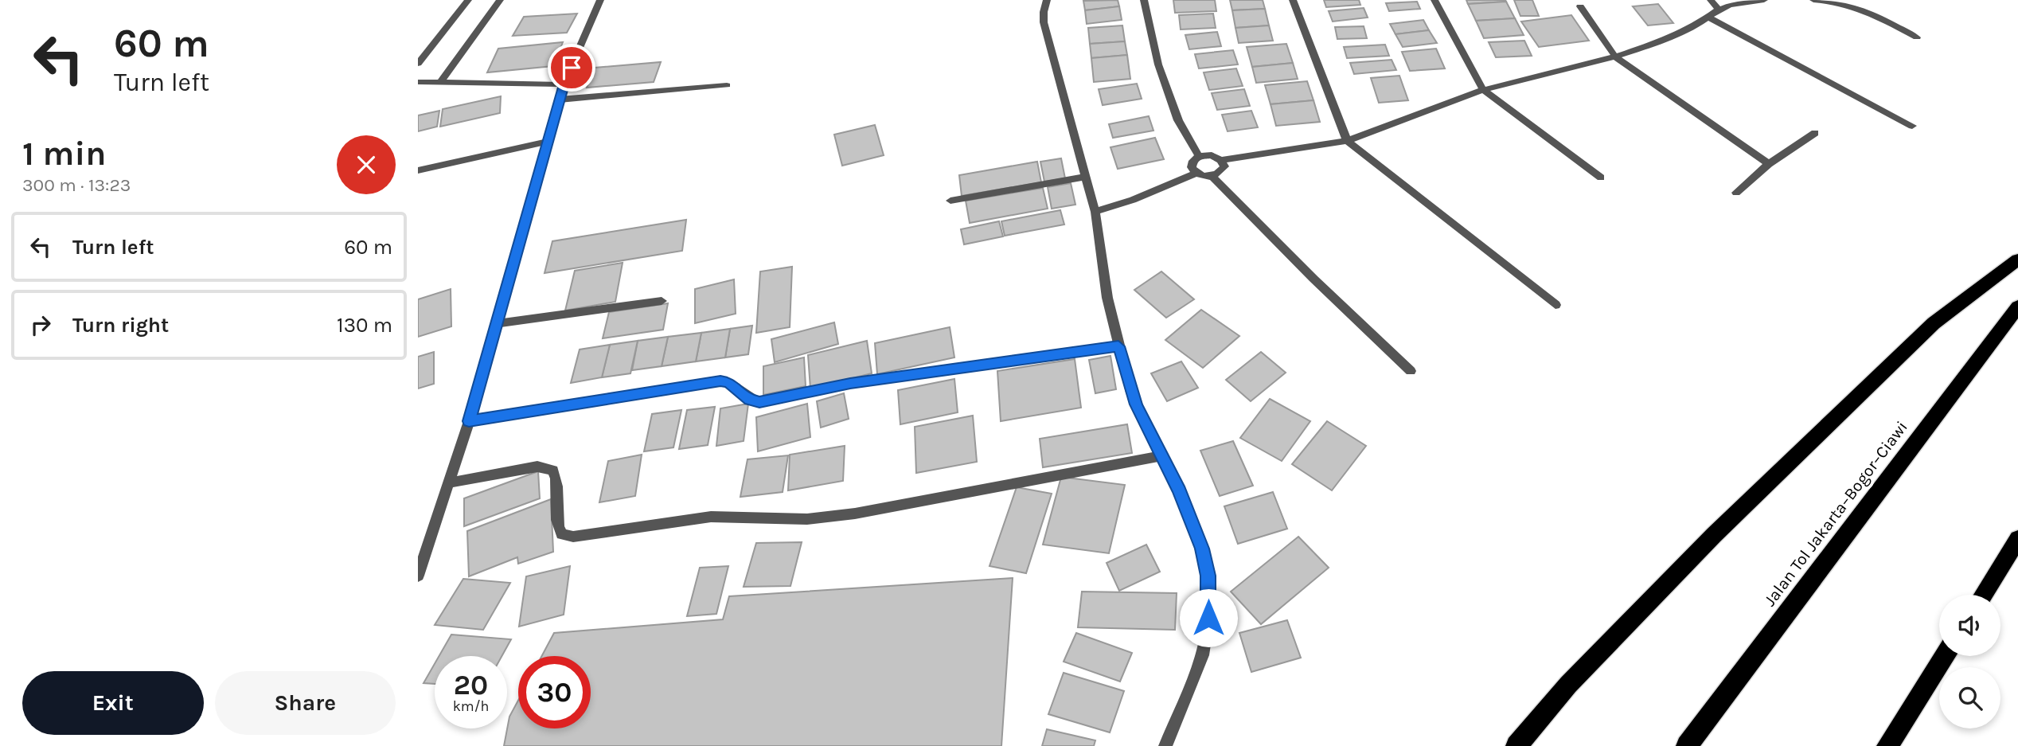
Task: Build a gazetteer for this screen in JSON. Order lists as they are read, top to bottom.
{
  "streets": {
    "highway": ["Jalan Tol Jakarta–Bogor–Ciawi"]
  },
  "page": {
    "turn": ["60 m", "Turn left"],
    "heading": ["1 min", "300 m · 13:23"],
    "list": [
      {
        "name": "Turn left",
        "value": "60 m"
      },
      {
        "name": "Turn right",
        "value": "130 m"
      }
    ],
    "speed": "20 km/h",
    "limit": "30",
    "buttons": ["Exit", "Share"]
  }
}
